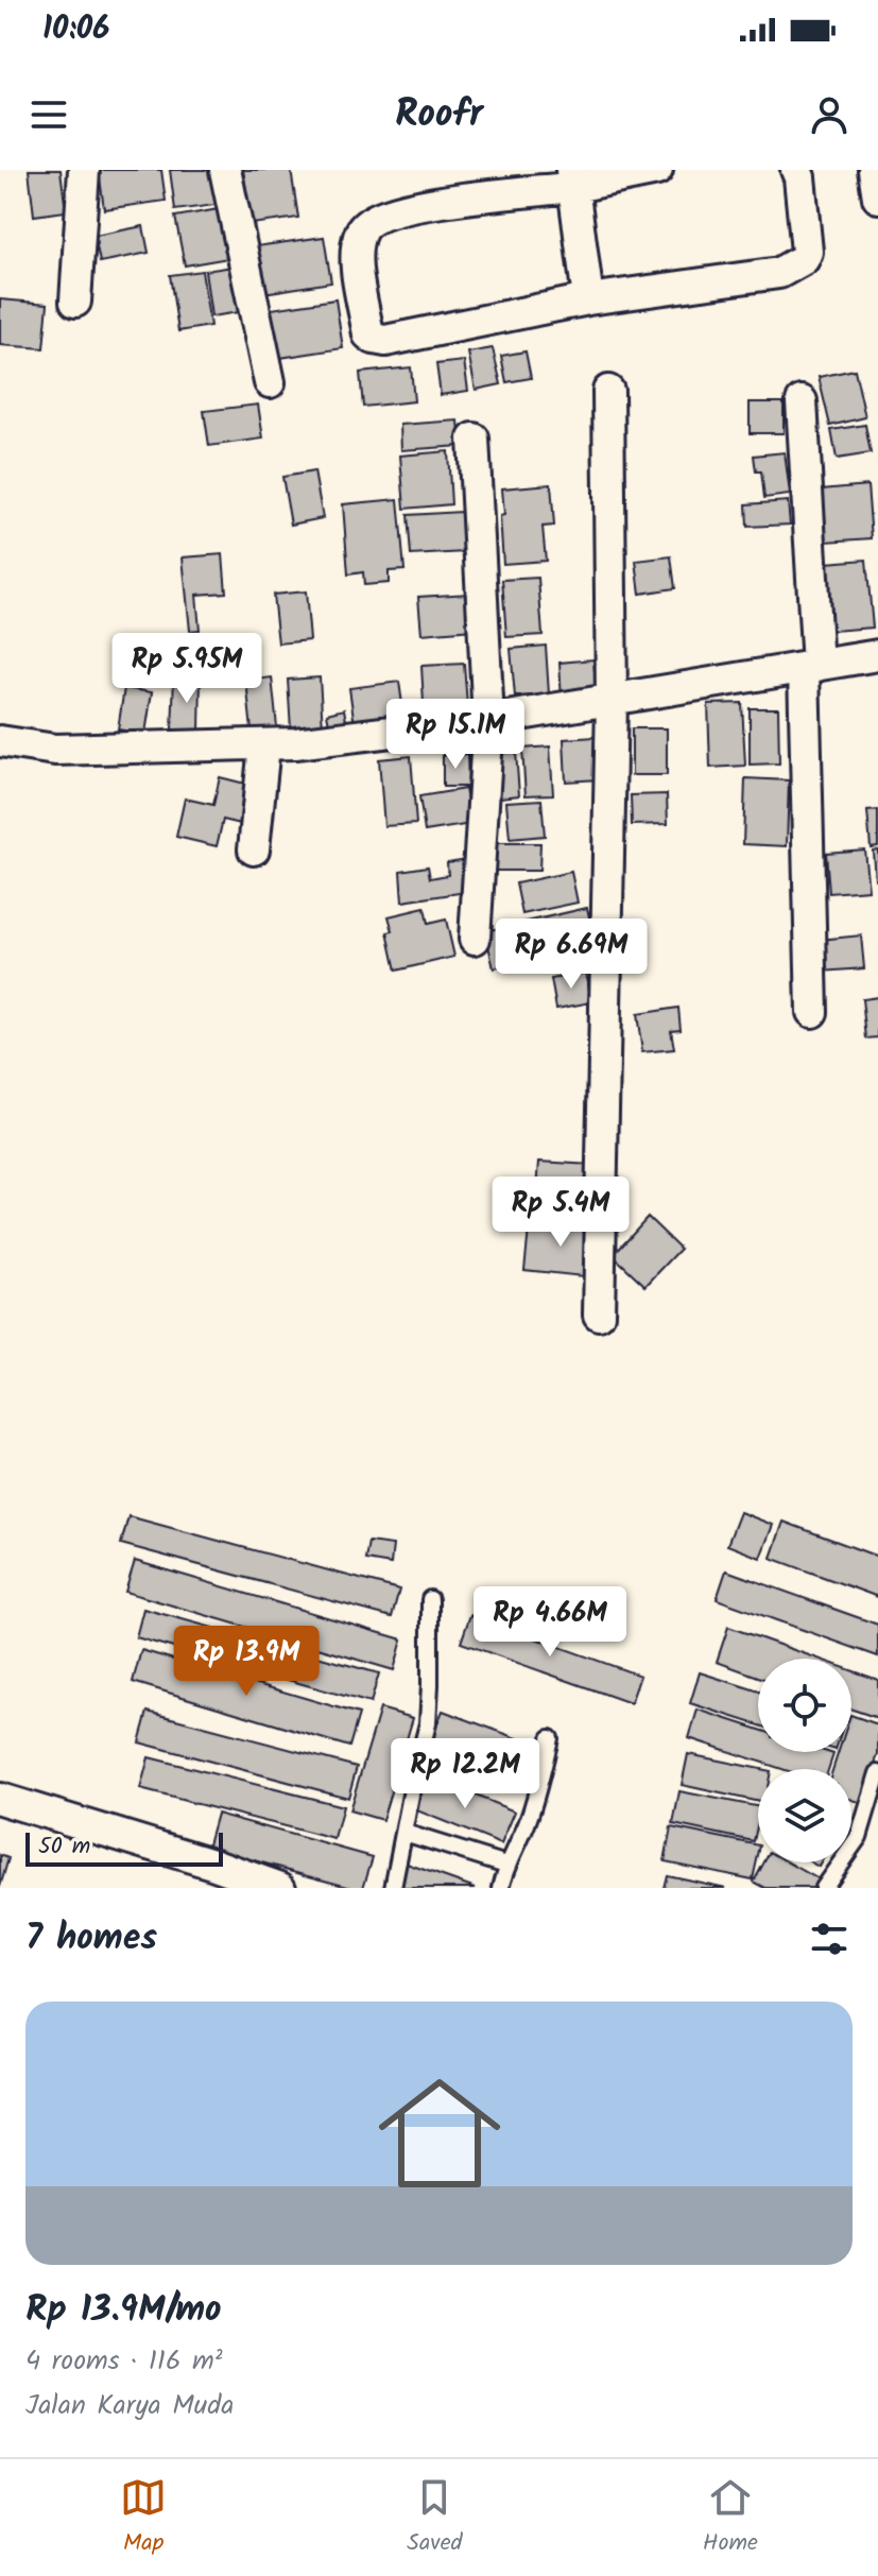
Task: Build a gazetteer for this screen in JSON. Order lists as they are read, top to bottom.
{
  "scale_bar": "50 m",
  "page": {
    "status": "10:06",
    "header": "Roofr",
    "price": [
      "Rp 5.95M",
      "Rp 15.1M",
      "Rp 6.69M",
      "Rp 5.4M",
      "Rp 4.66M",
      "Rp 13.9M",
      "Rp 12.2M"
    ],
    "scale": "50 m",
    "heading": "7 homes",
    "list": [
      {
        "name": "Rp 13.9M/mo",
        "note": "4 rooms · 116 m² · Jalan Karya Muda"
      }
    ],
    "tabs": ["Map", "Saved", "Home"]
  }
}
